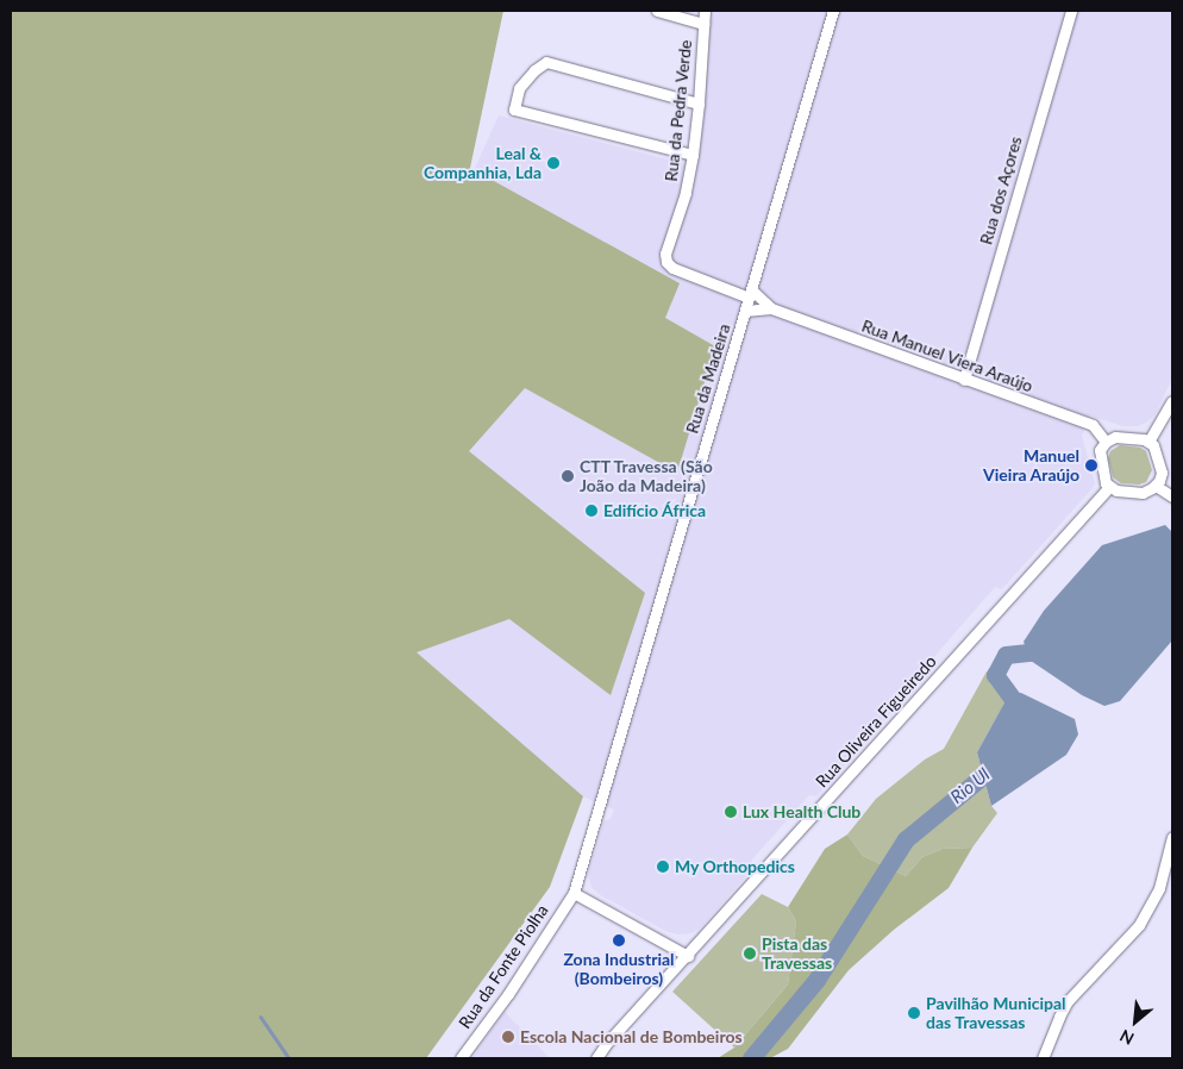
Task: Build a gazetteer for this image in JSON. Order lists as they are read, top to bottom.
{
  "streets": {
    "street": [
      "Rua da Pedra Verde",
      "Rua dos Açores",
      "Rua Manuel Viera Araújo",
      "Rua da Madeira",
      "Rua Oliveira Figueiredo",
      "Rua da Fonte Piolha"
    ]
  },
  "crossings": [
    ["Rua da Pedra Verde", "Rua Manuel Viera Araújo"],
    ["Rua da Pedra Verde", "Rua da Madeira"],
    ["Rua dos Açores", "Rua Manuel Viera Araújo"],
    ["Rua Manuel Viera Araújo", "Rua da Madeira"],
    ["Rua Manuel Viera Araújo", "Rua Oliveira Figueiredo"],
    ["Rua da Madeira", "Rua da Fonte Piolha"]
  ],
  "water": ["Rio Ul"],
  "places": [
    "Leal & Companhia, Lda",
    "Manuel Vieira Araújo",
    "CTT Travessa (São João da Madeira)",
    "Edifício África",
    "Lux Health Club",
    "My Orthopedics",
    "Zona Industrial (Bombeiros)",
    "Pista das Travessas",
    "Pavilhão Municipal das Travessas",
    "Escola Nacional de Bombeiros"
  ],
  "north": "bottom left"
}
